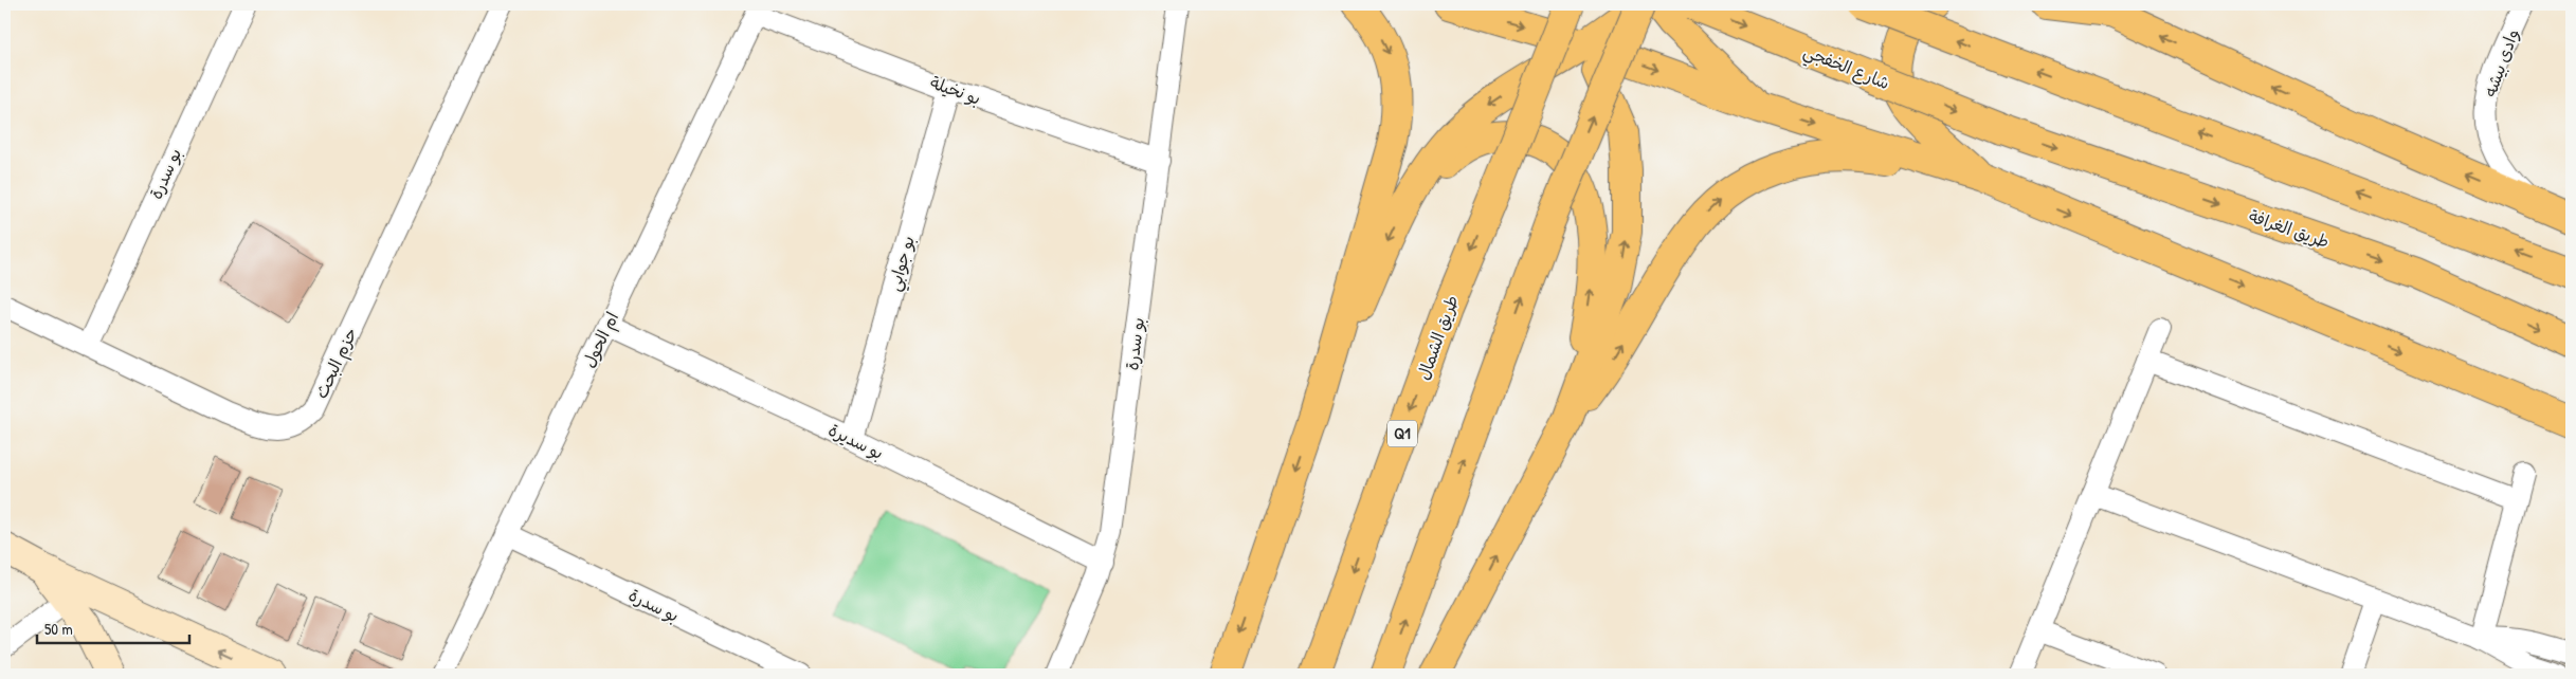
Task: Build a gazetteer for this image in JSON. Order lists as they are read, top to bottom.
{
  "streets": {
    "highway": [
      "شارع الخفجي",
      "طريق الغرافة",
      "طريق الشمال",
      "Q1"
    ],
    "street": [
      "وادى بيشه",
      "بو نخيلة",
      "بو سدرة",
      "بو جوابي",
      "ام الحول",
      "حزم البحث",
      "بو سديرة"
    ]
  },
  "crossings": [
    ["شارع الخفجي", "طريق الغرافة"],
    ["بو نخيلة", "بو سدرة"],
    ["بو نخيلة", "بو جوابي"],
    ["بو نخيلة", "ام الحول"],
    ["بو سدرة", "ام الحول"],
    ["بو سدرة", "حزم البحث"],
    ["بو سدرة", "بو سديرة"],
    ["بو جوابي", "بو سديرة"],
    ["ام الحول", "بو سديرة"]
  ],
  "scale_bar": "50 m"
}
